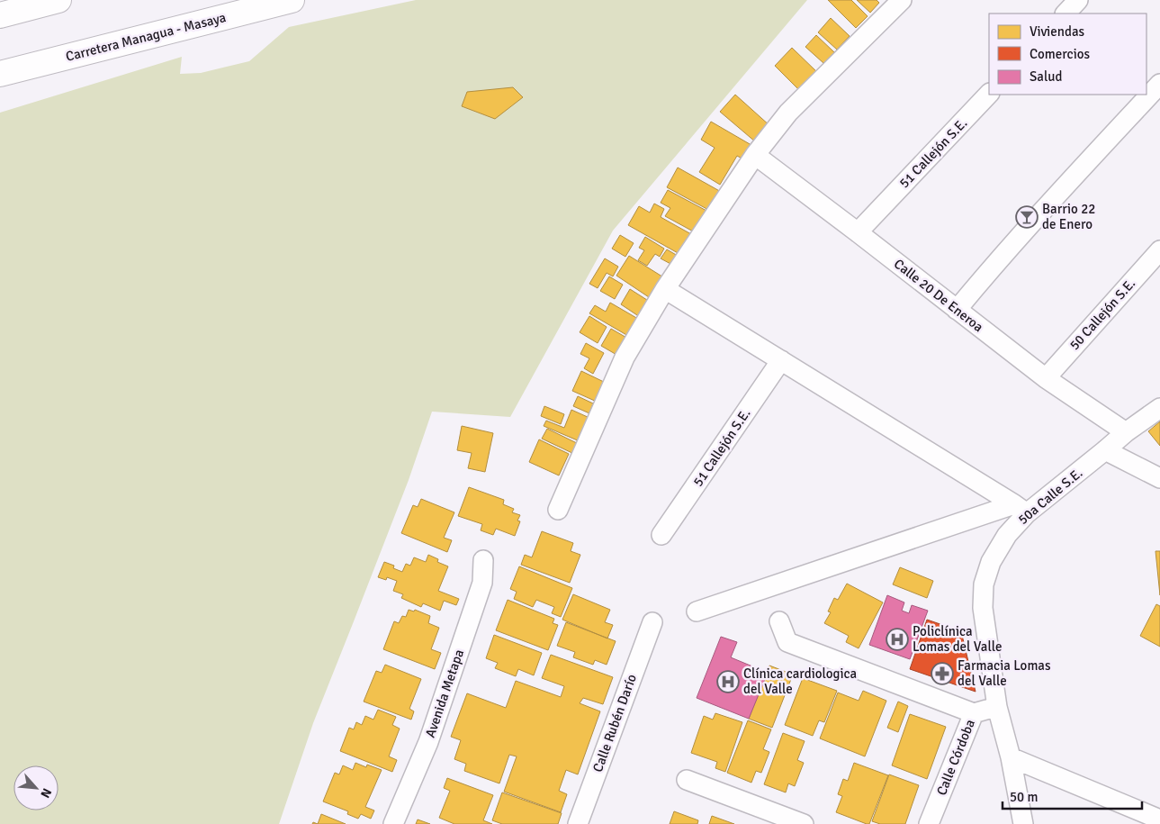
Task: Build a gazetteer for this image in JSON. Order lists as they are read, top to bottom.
{
  "streets": {
    "highway": ["Carretera Managua - Masaya"],
    "street": [
      "51 Callejón S.E.",
      "Calle 20 De Eneroa",
      "50 Callejón S.E.",
      "50a Calle S.E.",
      "Avenida Metapa",
      "Calle Rubén Darío",
      "Calle Córdoba"
    ]
  },
  "crossings": [
    ["51 Callejón S.E.", "Calle 20 De Eneroa"],
    ["Calle 20 De Eneroa", "50 Callejón S.E."],
    ["Calle 20 De Eneroa", "50a Calle S.E."],
    ["50a Calle S.E.", "Calle Córdoba"]
  ],
  "places": {
    "bar": ["Barrio 22 de Enero"],
    "hospital": ["Policlínica Lomas del Valle", "Clínica cardiologica del Valle"],
    "pharmacy": ["Farmacia Lomas del Valle"]
  },
  "legend": ["Viviendas", "Comercios", "Salud"],
  "scale_bar": "50 m",
  "north": "bottom right"
}
